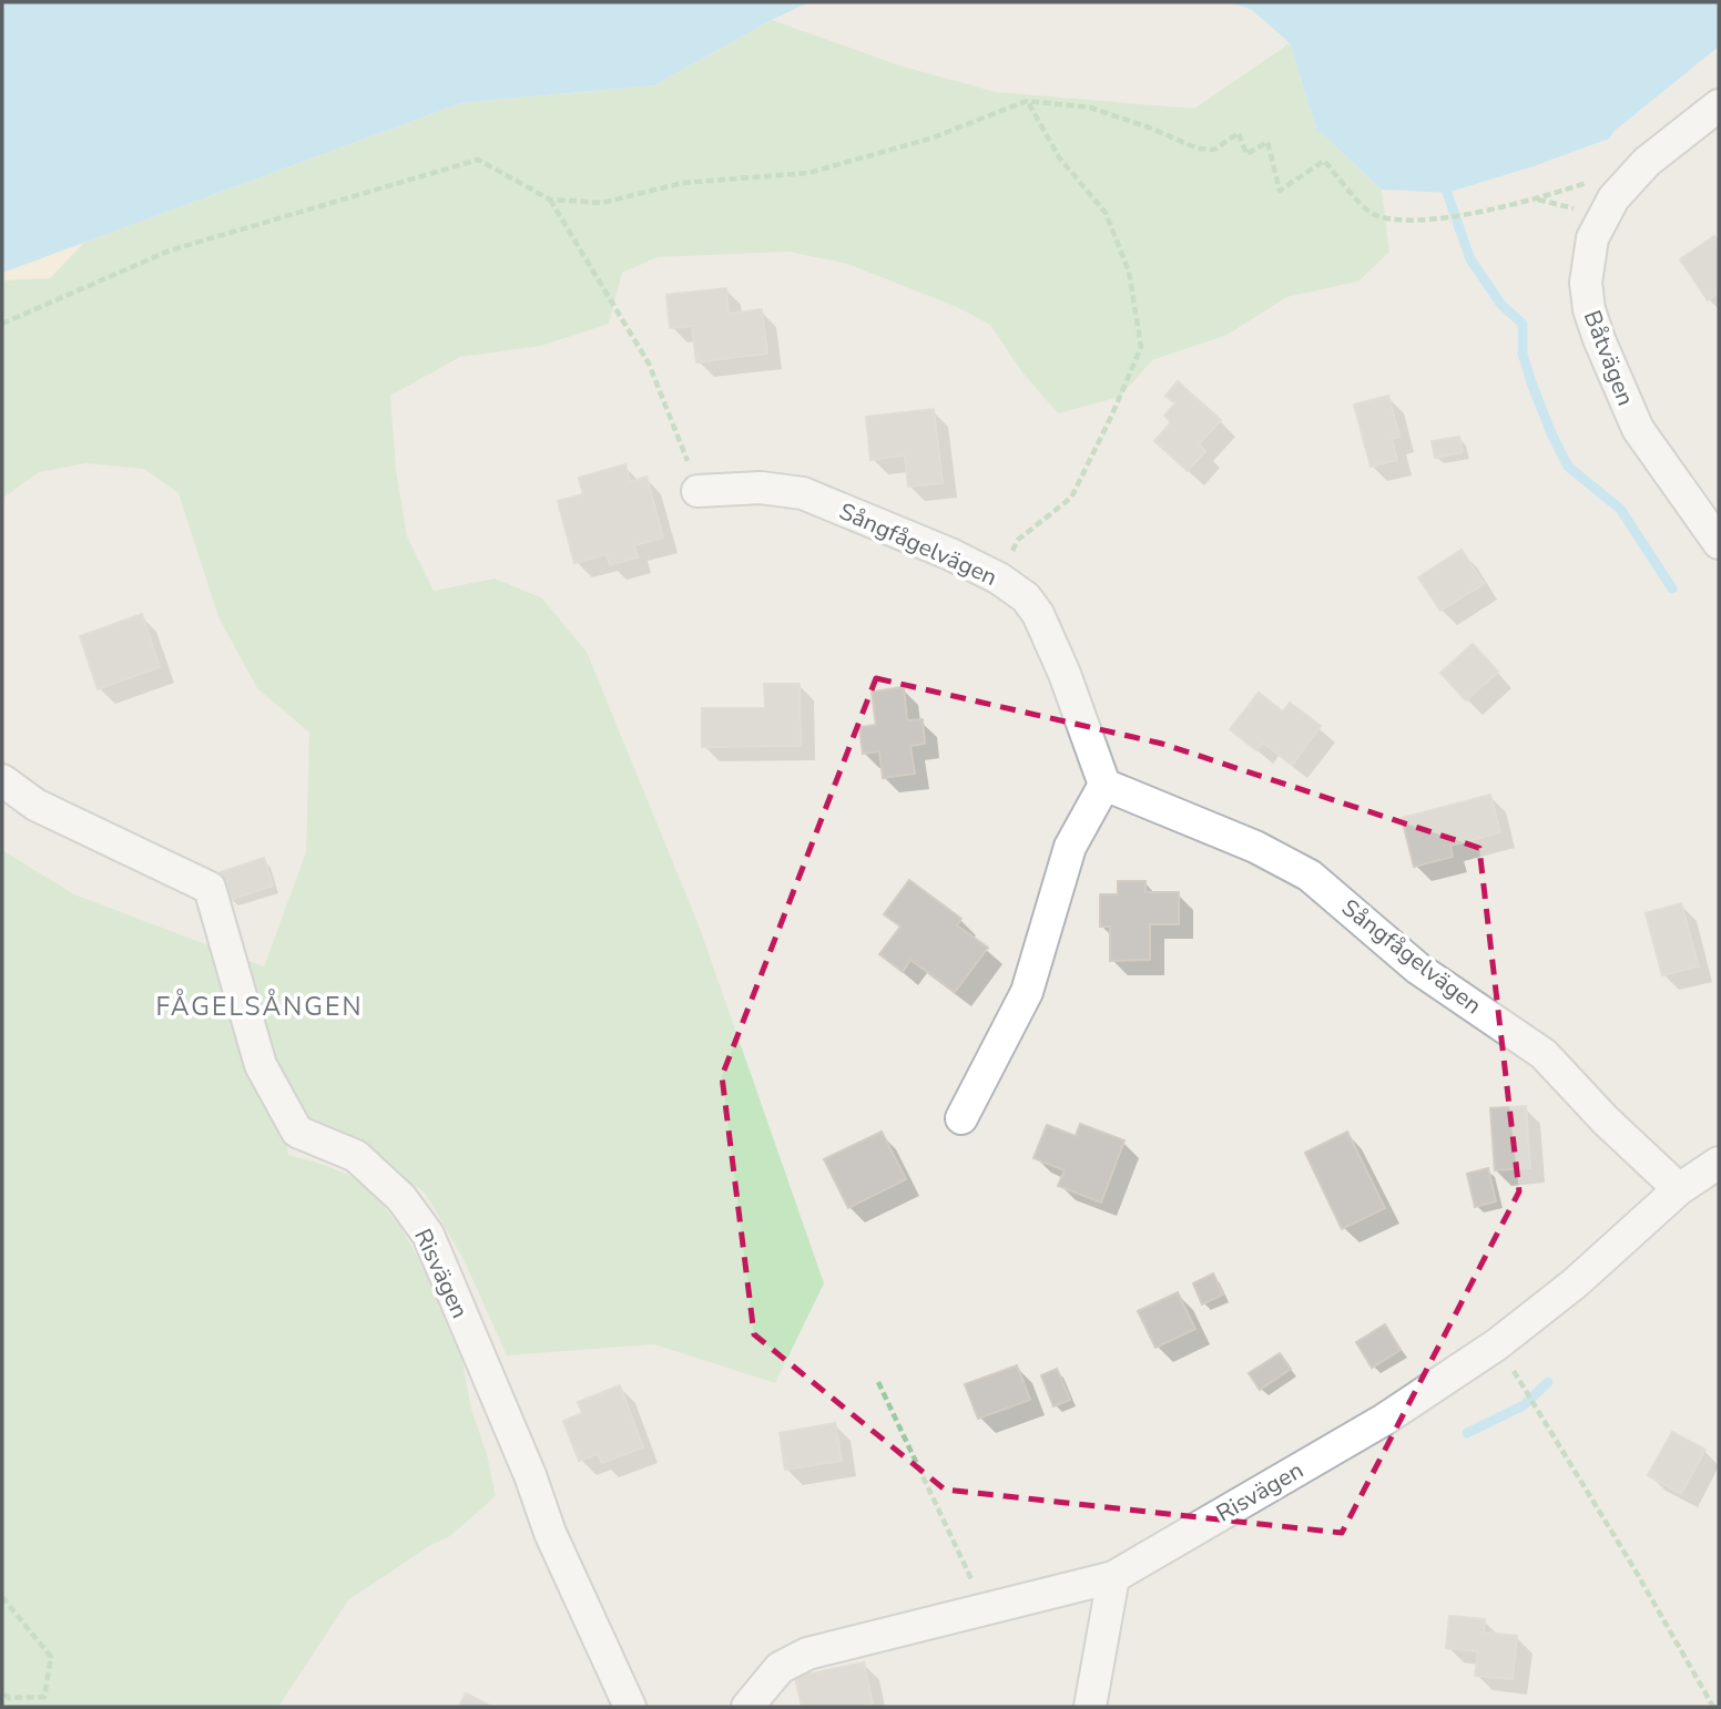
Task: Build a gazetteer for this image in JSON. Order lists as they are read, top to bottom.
{
  "streets": {
    "street": ["Båtvägen", "Sångfågelvägen", "Risvägen"]
  },
  "crossings": [
    ["Sångfågelvägen", "Risvägen"]
  ],
  "districts": ["FÅGELSÅNGEN"]
}
